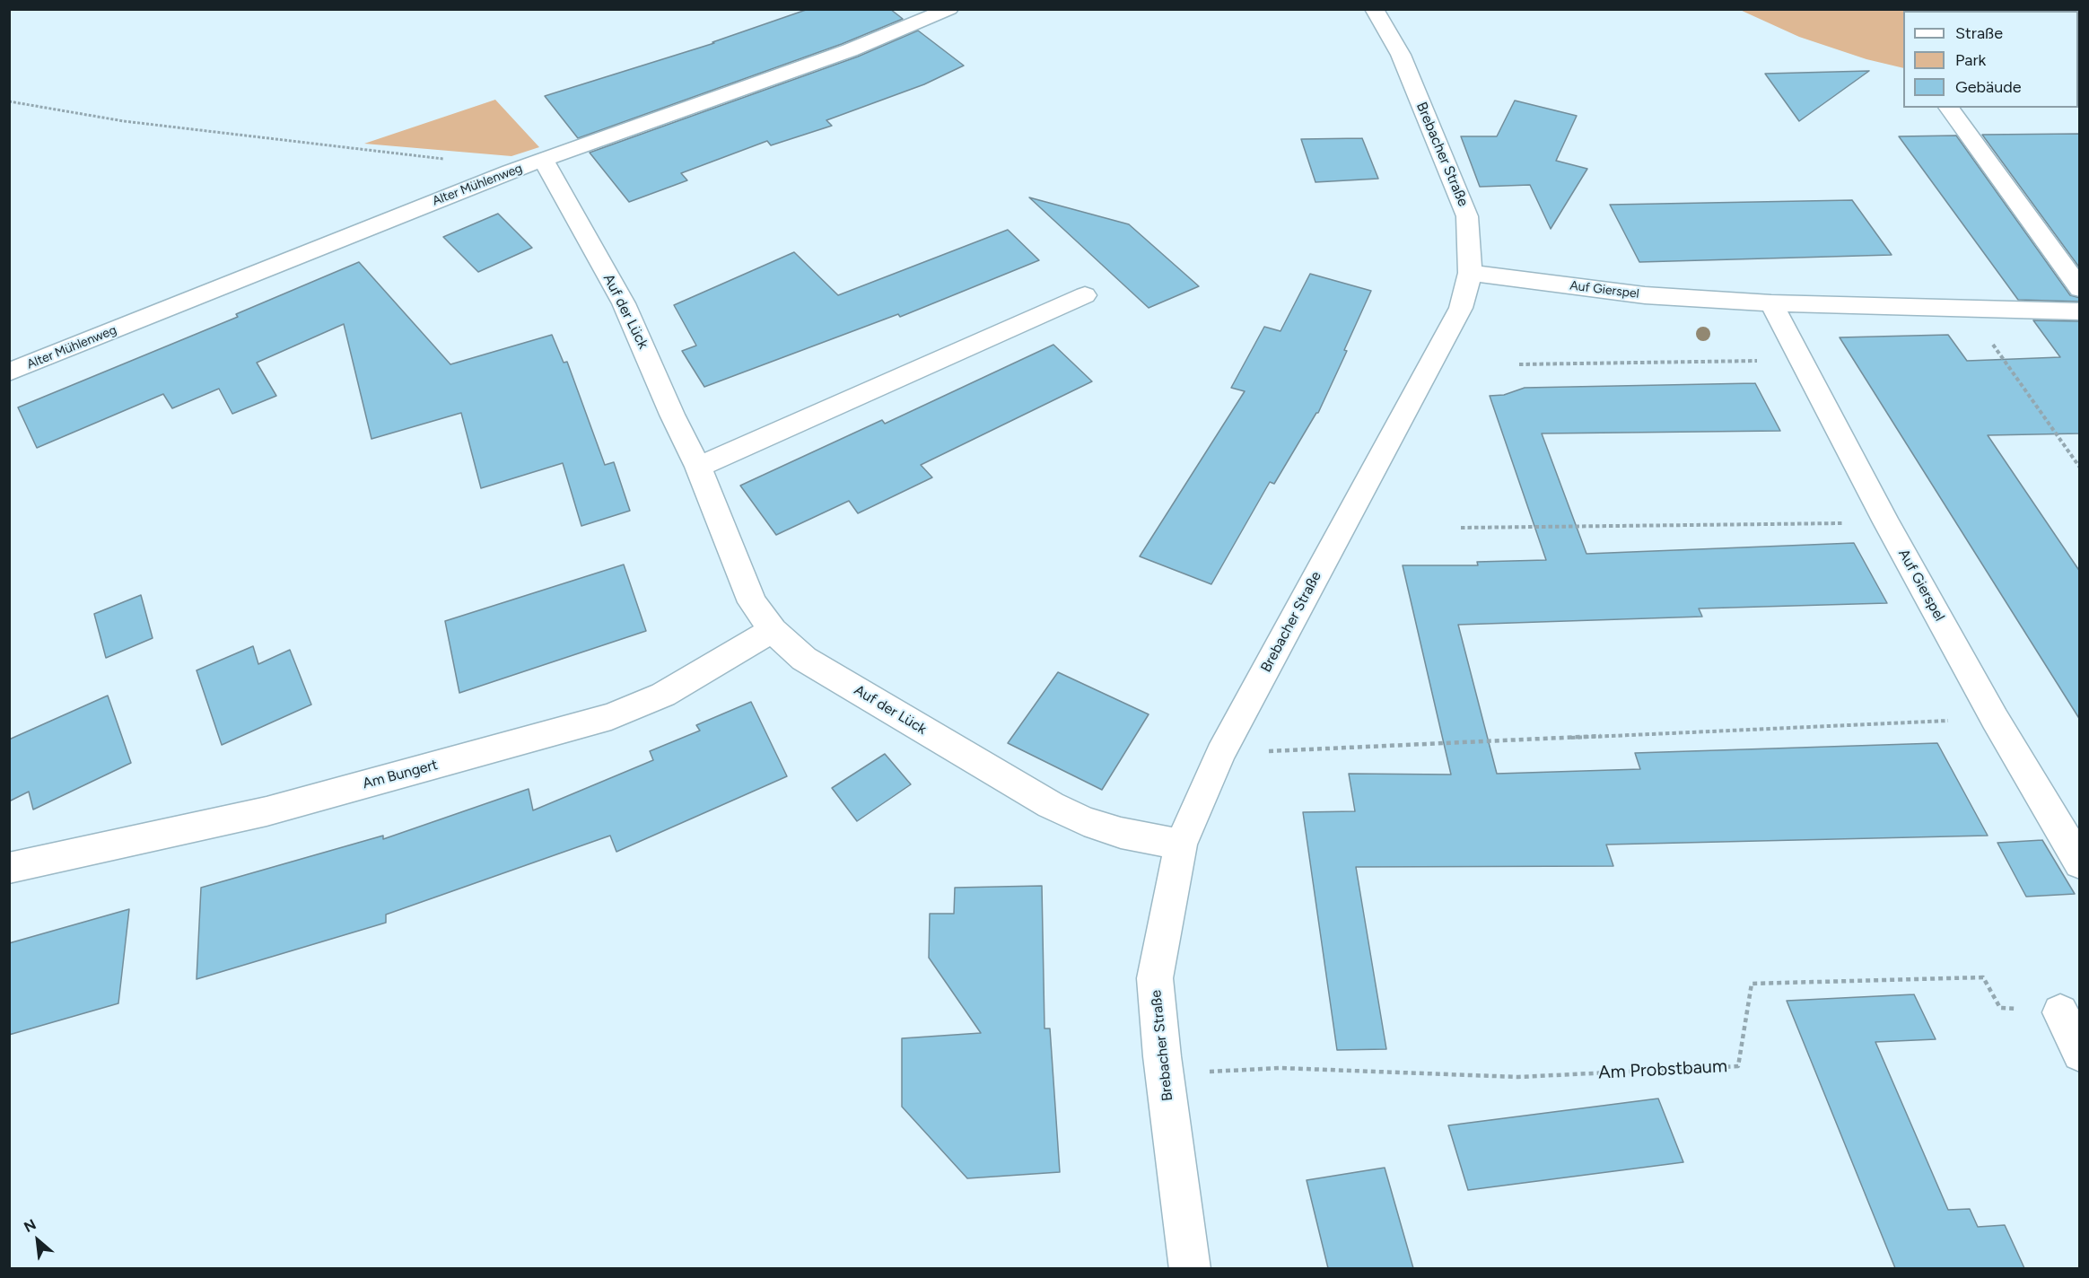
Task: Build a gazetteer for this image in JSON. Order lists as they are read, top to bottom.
{
  "streets": {
    "street": [
      "Brebacher Straße",
      "Alter Mühlenweg",
      "Auf Gierspel",
      "Auf der Lück",
      "Am Bungert"
    ],
    "path": ["Am Probstbaum"]
  },
  "crossings": [
    ["Brebacher Straße", "Auf Gierspel"],
    ["Brebacher Straße", "Auf der Lück"],
    ["Brebacher Straße", "Am Probstbaum"],
    ["Alter Mühlenweg", "Auf der Lück"],
    ["Auf der Lück", "Am Bungert"]
  ],
  "legend": ["Straße", "Park", "Gebäude"],
  "north": "top left"
}
